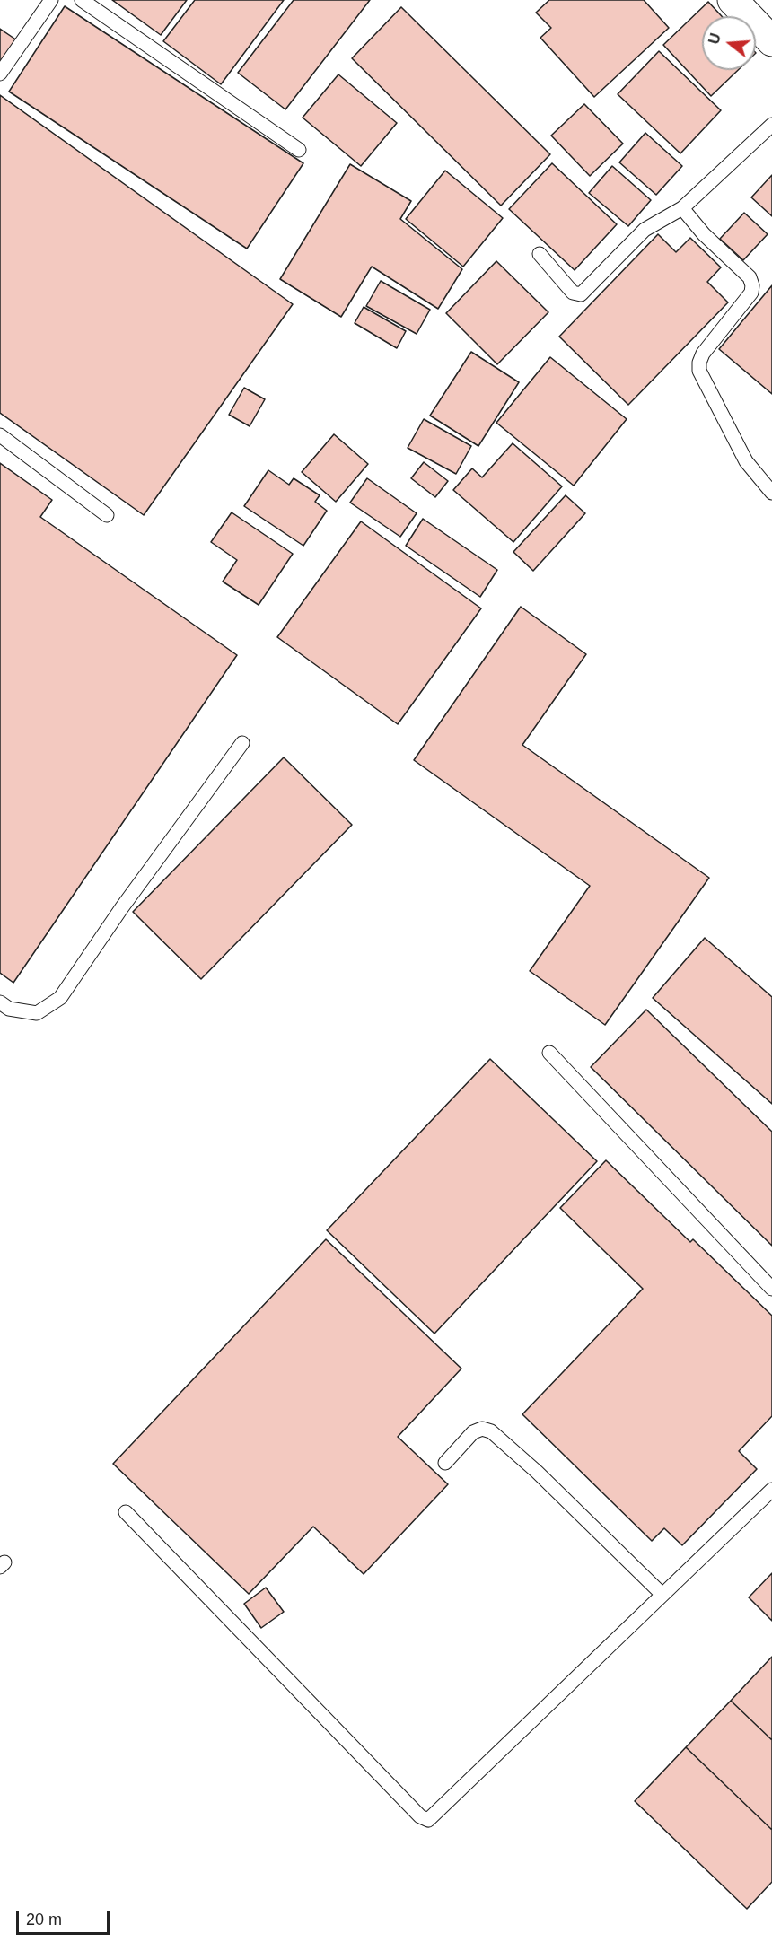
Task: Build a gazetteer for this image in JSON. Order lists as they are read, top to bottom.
{
  "scale_bar": "20 m",
  "north": "left"
}
